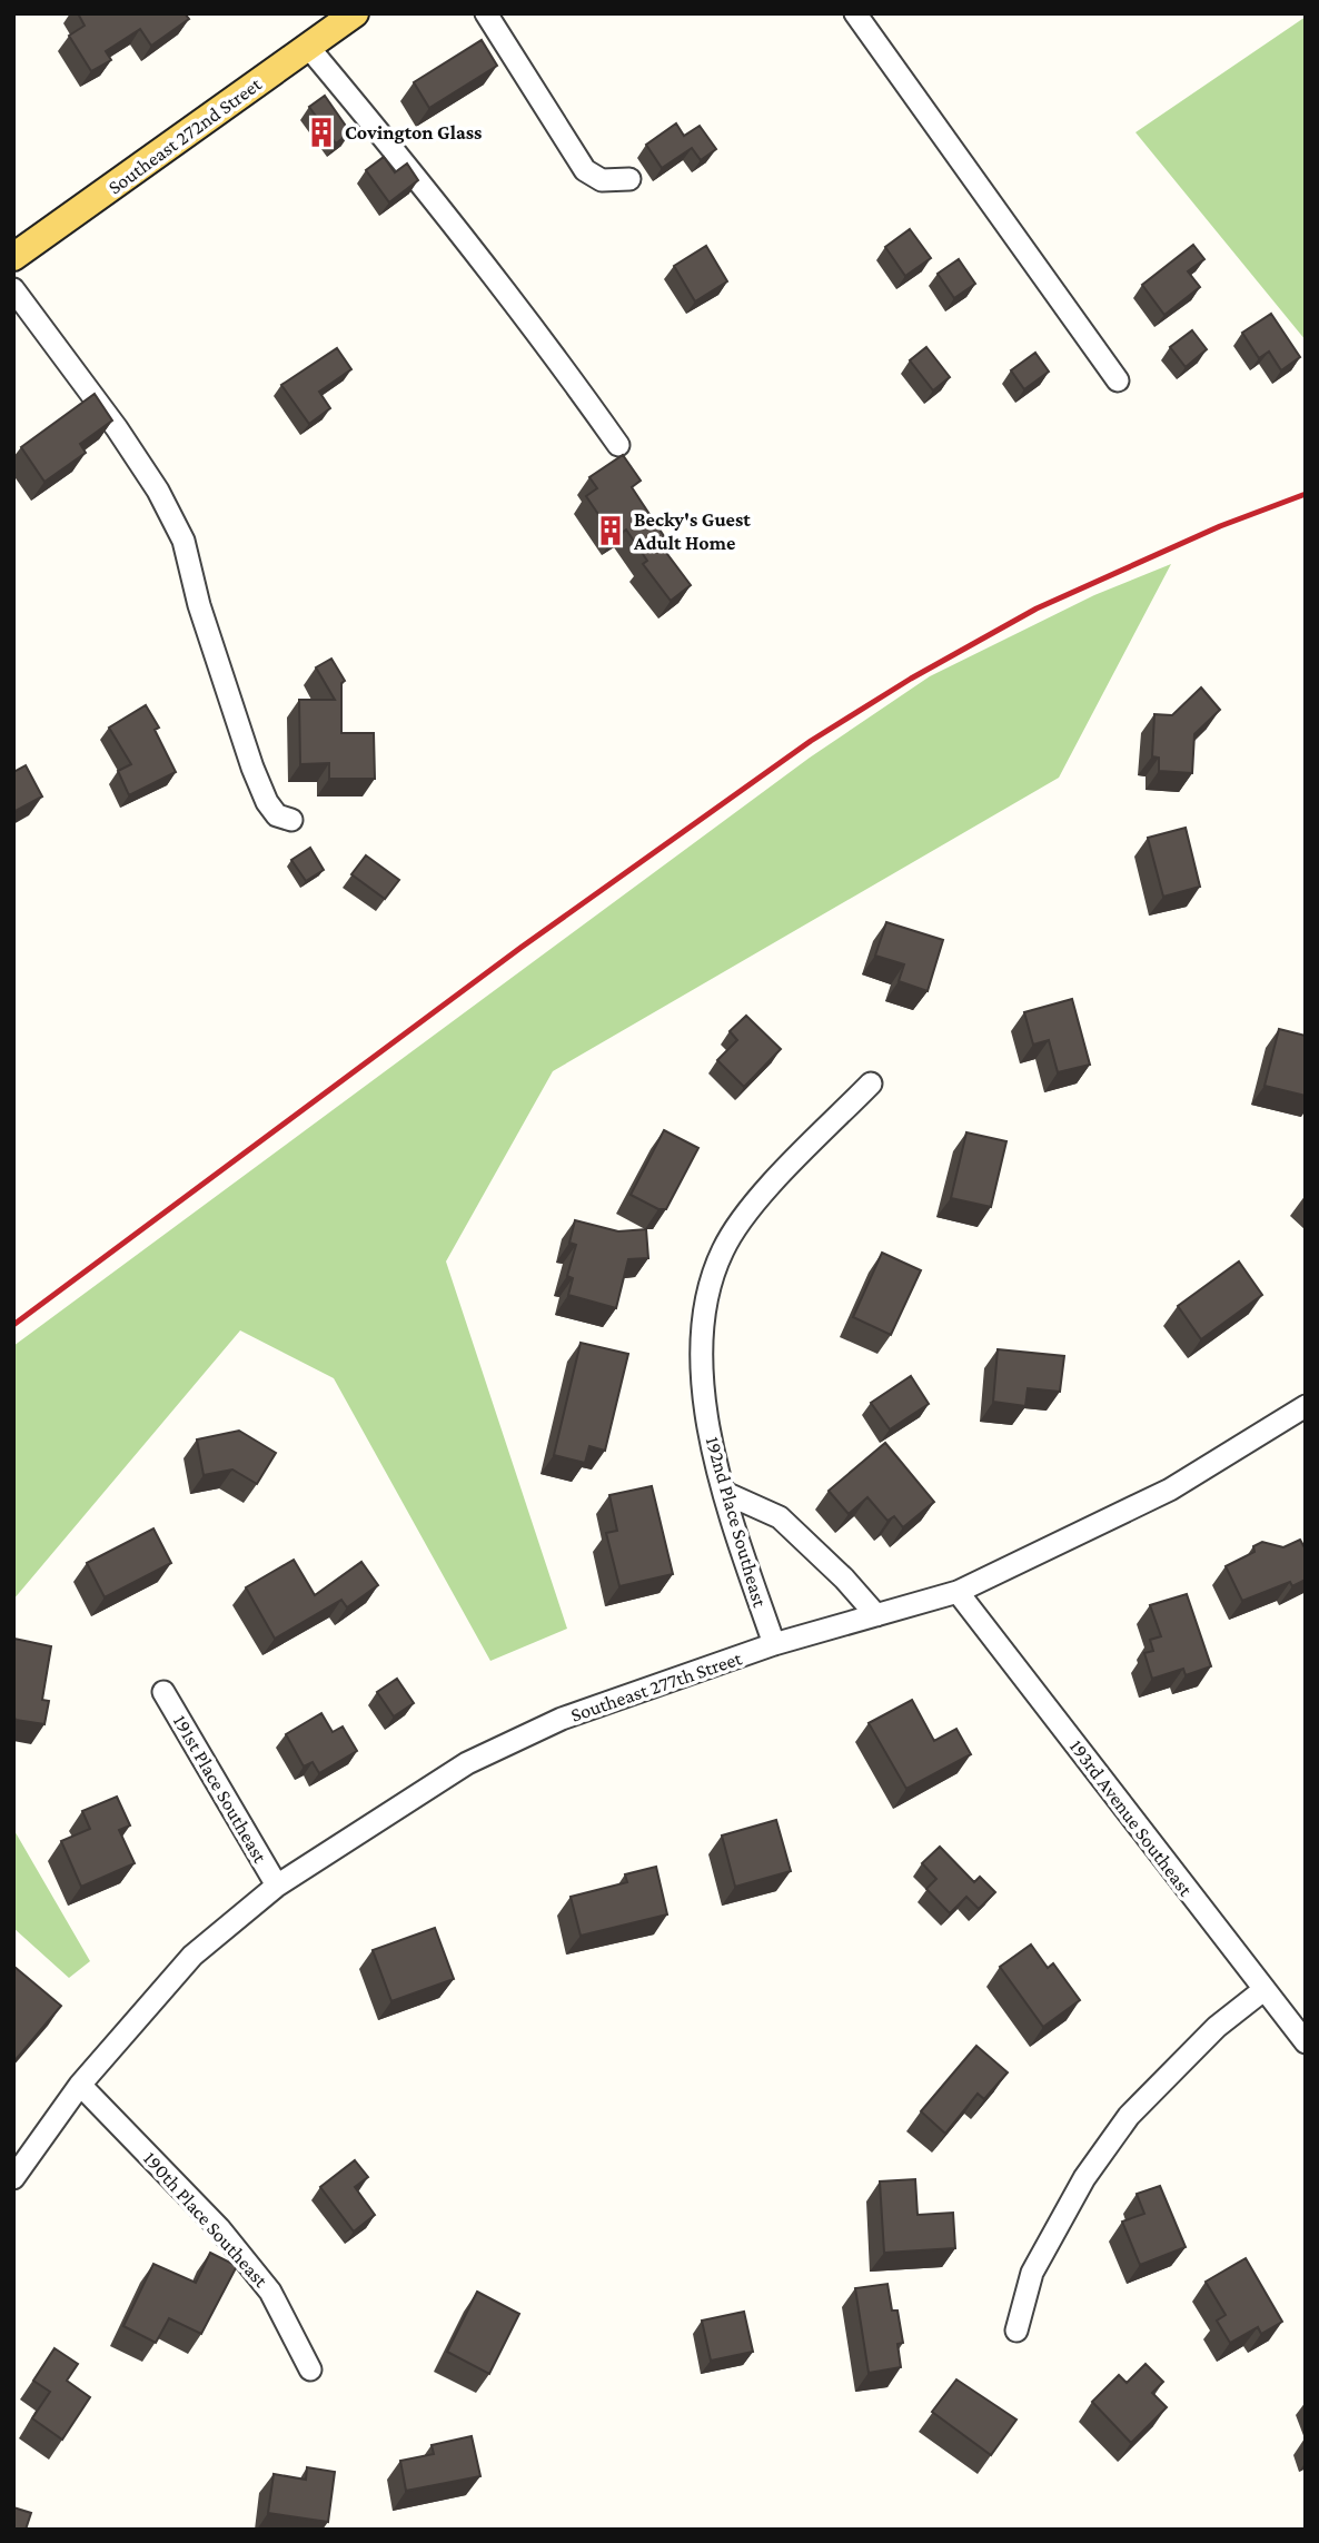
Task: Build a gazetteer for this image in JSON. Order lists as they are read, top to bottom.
{
  "streets": {
    "main road": ["Southeast 272nd Street"],
    "street": [
      "192nd Place Southeast",
      "Southeast 277th Street",
      "191st Place Southeast",
      "193rd Avenue Southeast",
      "190th Place Southeast"
    ]
  },
  "crossings": [
    ["192nd Place Southeast", "Southeast 277th Street"],
    ["Southeast 277th Street", "191st Place Southeast"],
    ["Southeast 277th Street", "193rd Avenue Southeast"],
    ["Southeast 277th Street", "190th Place Southeast"]
  ],
  "places": {
    "building": ["Covington Glass", "Becky's Guest Adult Home"]
  }
}
